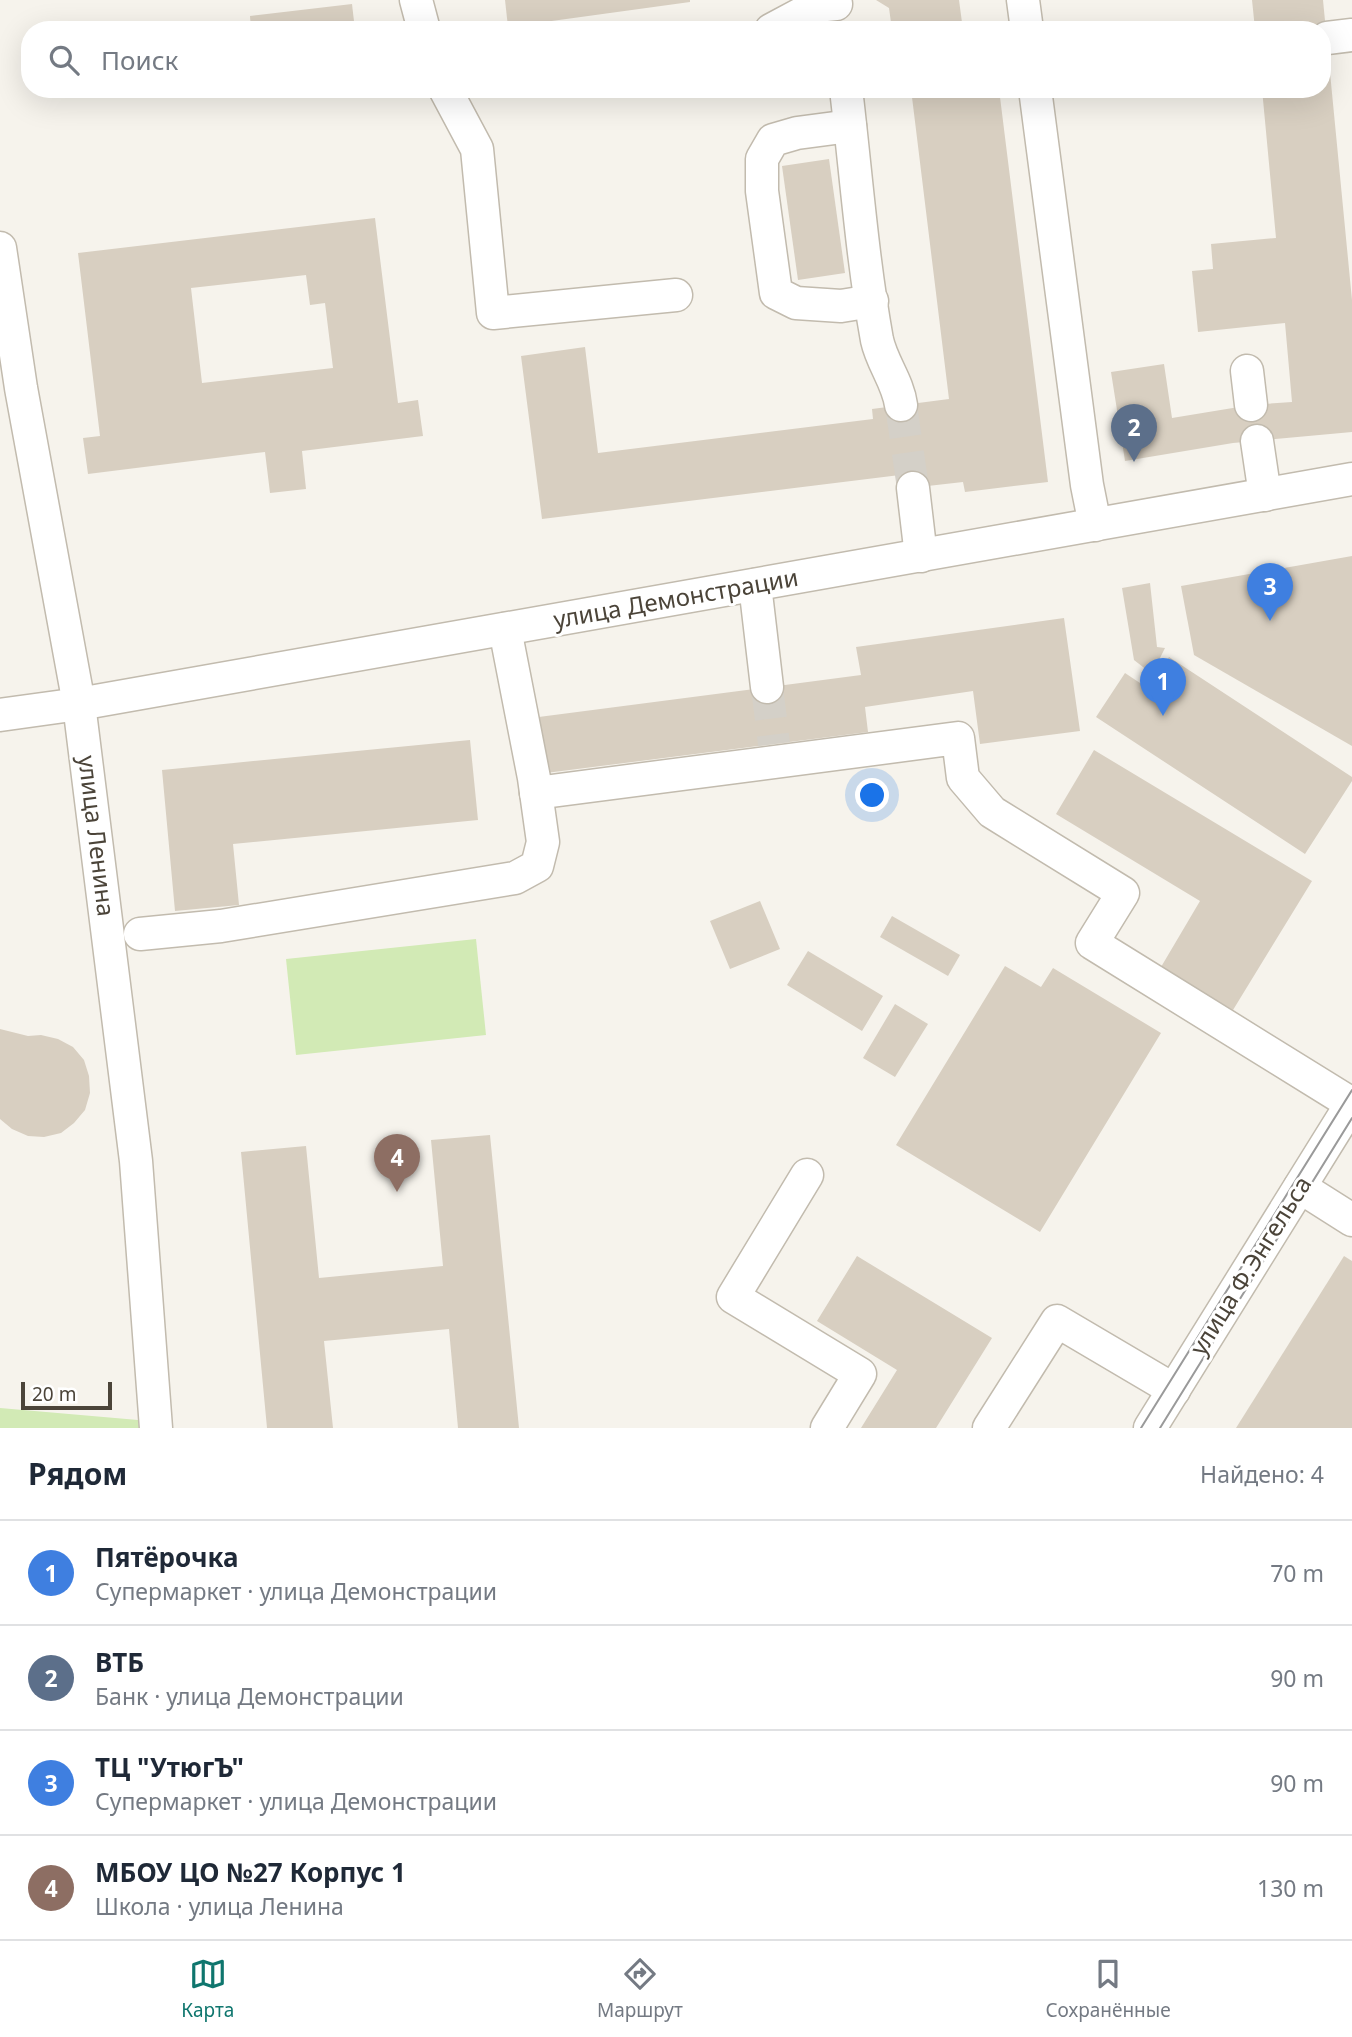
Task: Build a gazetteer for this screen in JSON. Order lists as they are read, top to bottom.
{
  "streets": {
    "street": ["улица Демонстрации", "улица Ленина", "улица Ф.Энгельса"]
  },
  "crossings": [
    ["улица Демонстрации", "улица Ленина"]
  ],
  "scale_bar": "20 m",
  "page": {
    "search": "Поиск",
    "pins": [
      "2",
      "3",
      "1",
      "4"
    ],
    "scale": "20 m",
    "heading": ["Рядом", "Найдено: 4"],
    "list": [
      {
        "mark": "1",
        "name": "Пятёрочка",
        "note": "Супермаркет · улица Демонстрации",
        "value": "70 m"
      },
      {
        "mark": "2",
        "name": "ВТБ",
        "note": "Банк · улица Демонстрации",
        "value": "90 m"
      },
      {
        "mark": "3",
        "name": "ТЦ \"УтюгЪ\"",
        "note": "Супермаркет · улица Демонстрации",
        "value": "90 m"
      },
      {
        "mark": "4",
        "name": "МБОУ ЦО №27 Корпус 1",
        "note": "Школа · улица Ленина",
        "value": "130 m"
      }
    ],
    "nav": ["Карта", "Маршрут", "Сохранённые"]
  }
}
